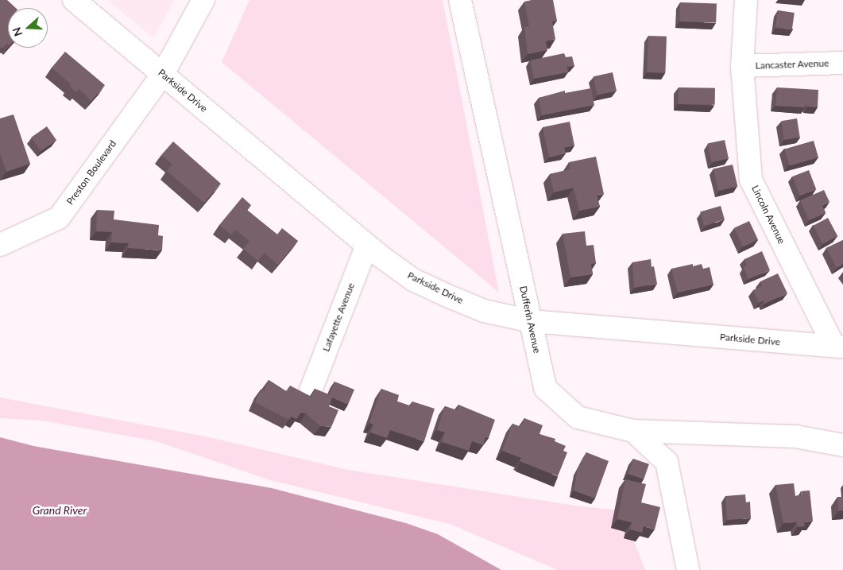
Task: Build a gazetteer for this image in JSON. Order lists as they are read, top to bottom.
{
  "streets": {
    "street": [
      "Lancaster Avenue",
      "Parkside Drive",
      "Preston Boulevard",
      "Lincoln Avenue",
      "Lafayette Avenue",
      "Dufferin Avenue"
    ]
  },
  "crossings": [
    ["Lancaster Avenue", "Lincoln Avenue"],
    ["Parkside Drive", "Preston Boulevard"],
    ["Parkside Drive", "Lincoln Avenue"],
    ["Parkside Drive", "Lafayette Avenue"],
    ["Parkside Drive", "Dufferin Avenue"]
  ],
  "water": ["Grand River"],
  "north": "left"
}
